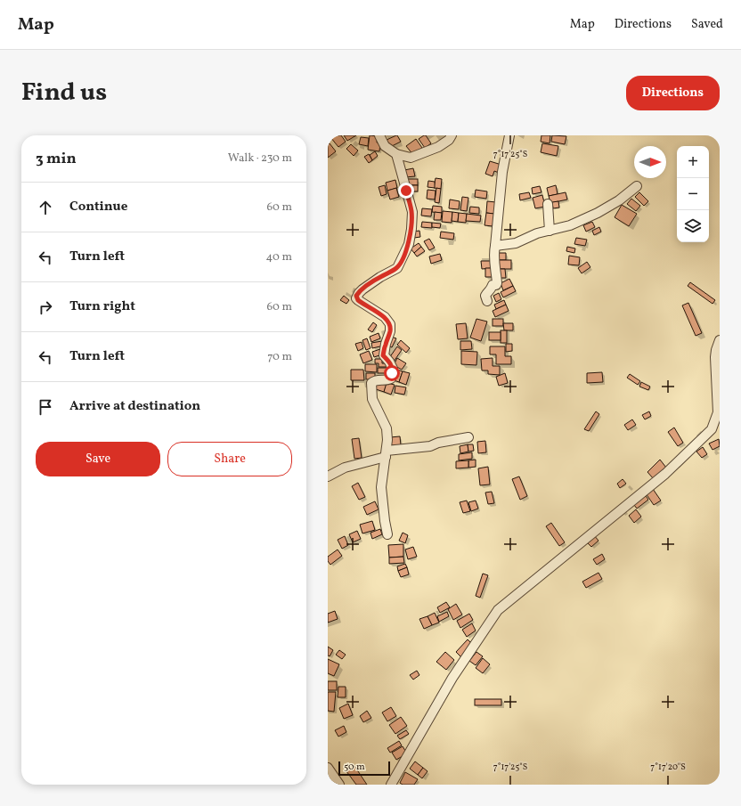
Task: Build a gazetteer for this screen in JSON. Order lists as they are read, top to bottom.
{
  "scale_bar": "50 m",
  "north": "right",
  "page": {
    "header": "Map",
    "nav": ["Map", "Directions", "Saved"],
    "title": "Find us",
    "buttons": [
      "Directions",
      ["Save", "Share"]
    ],
    "heading": ["3 min", "Walk · 230 m"],
    "map_buttons": ["+", "−"],
    "list": [
      ["Continue", "60 m"],
      ["Turn left", "40 m"],
      ["Turn right", "60 m"],
      ["Turn left", "70 m"],
      "Arrive at destination"
    ],
    "scale": "50 m"
  },
  "coordinates": ["7°17'25\"S", "7°17'20\"S"]
}
